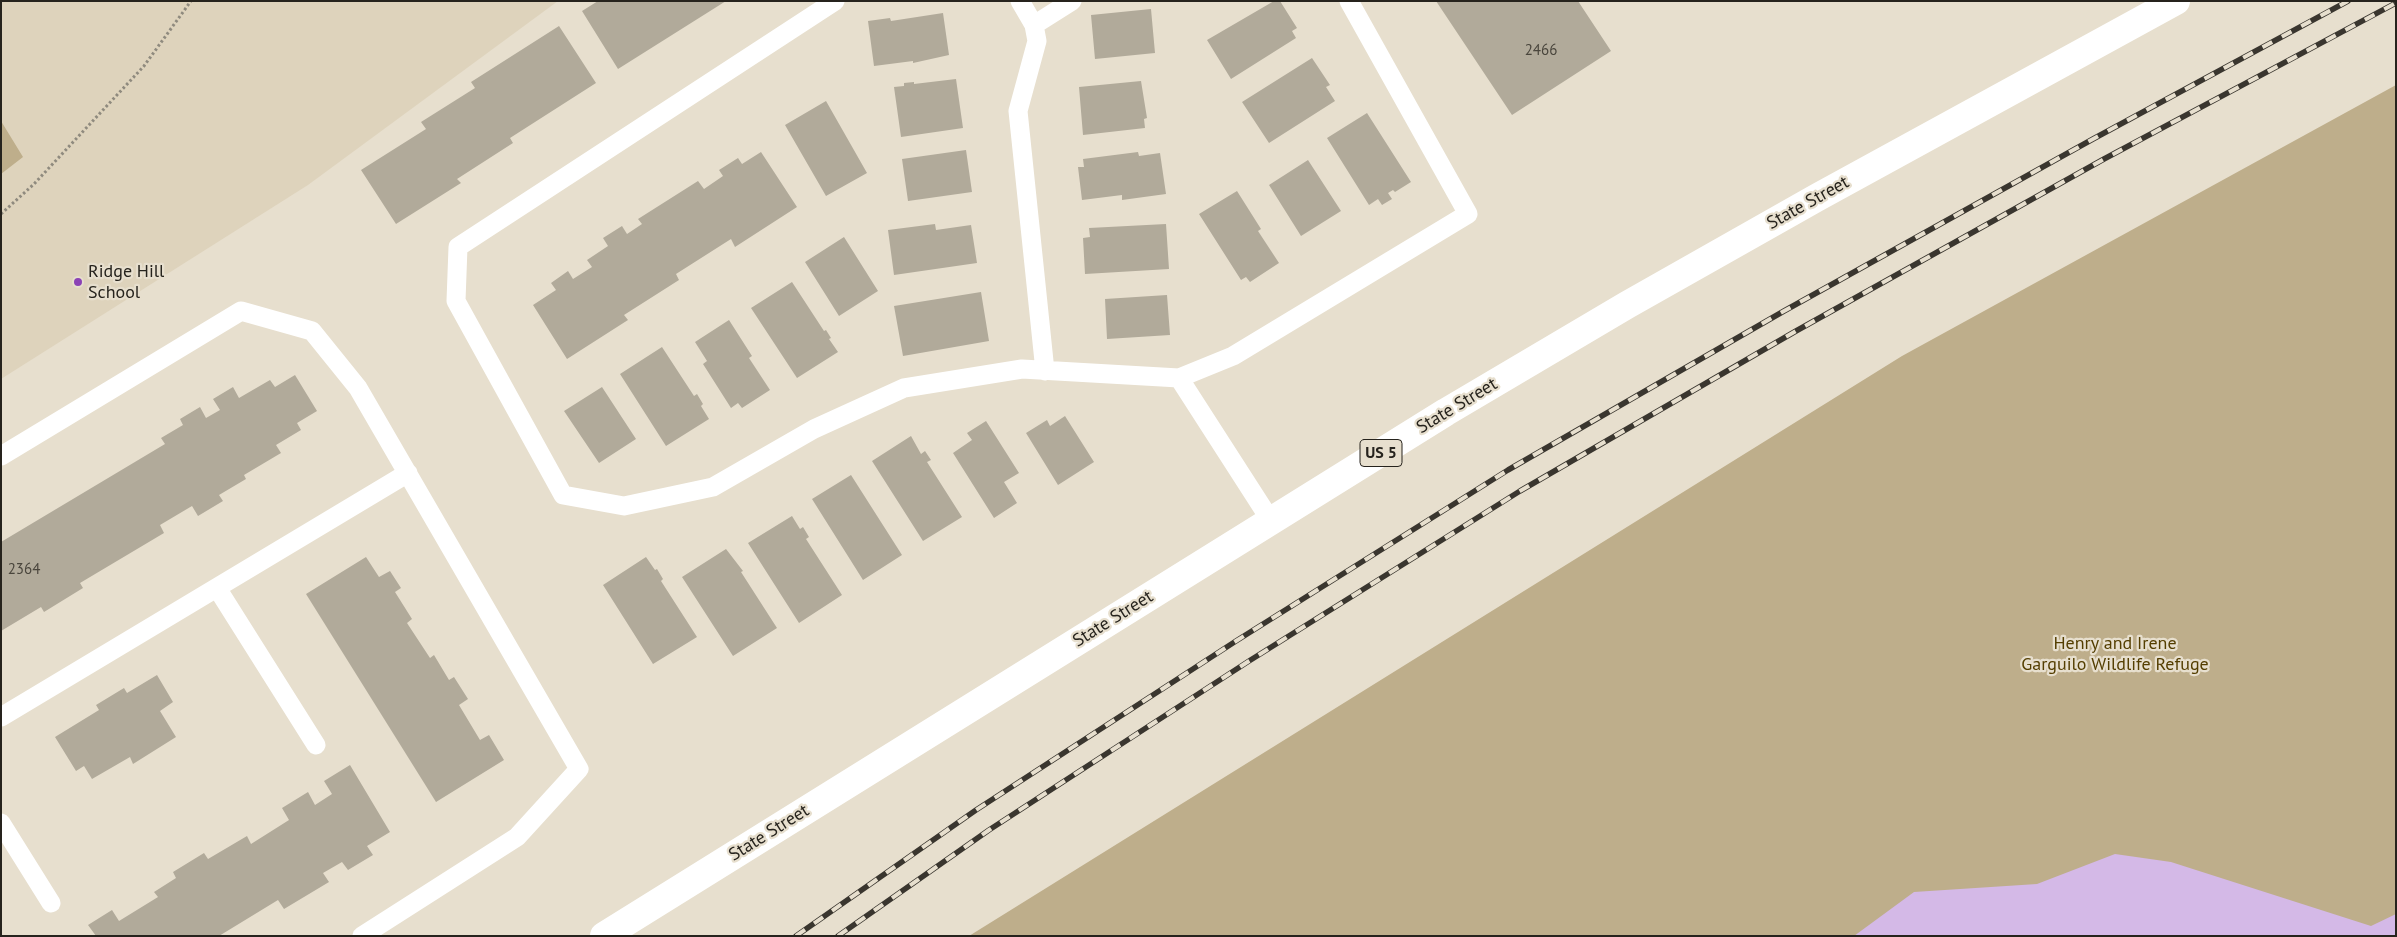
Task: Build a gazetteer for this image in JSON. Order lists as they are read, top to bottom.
{
  "streets": {
    "main road": ["State Street", "US 5"]
  },
  "parks": ["Henry and Irene Garguilo Wildlife Refuge"],
  "places": ["Ridge Hill School"],
  "house_numbers": ["2466", "2364"]
}
